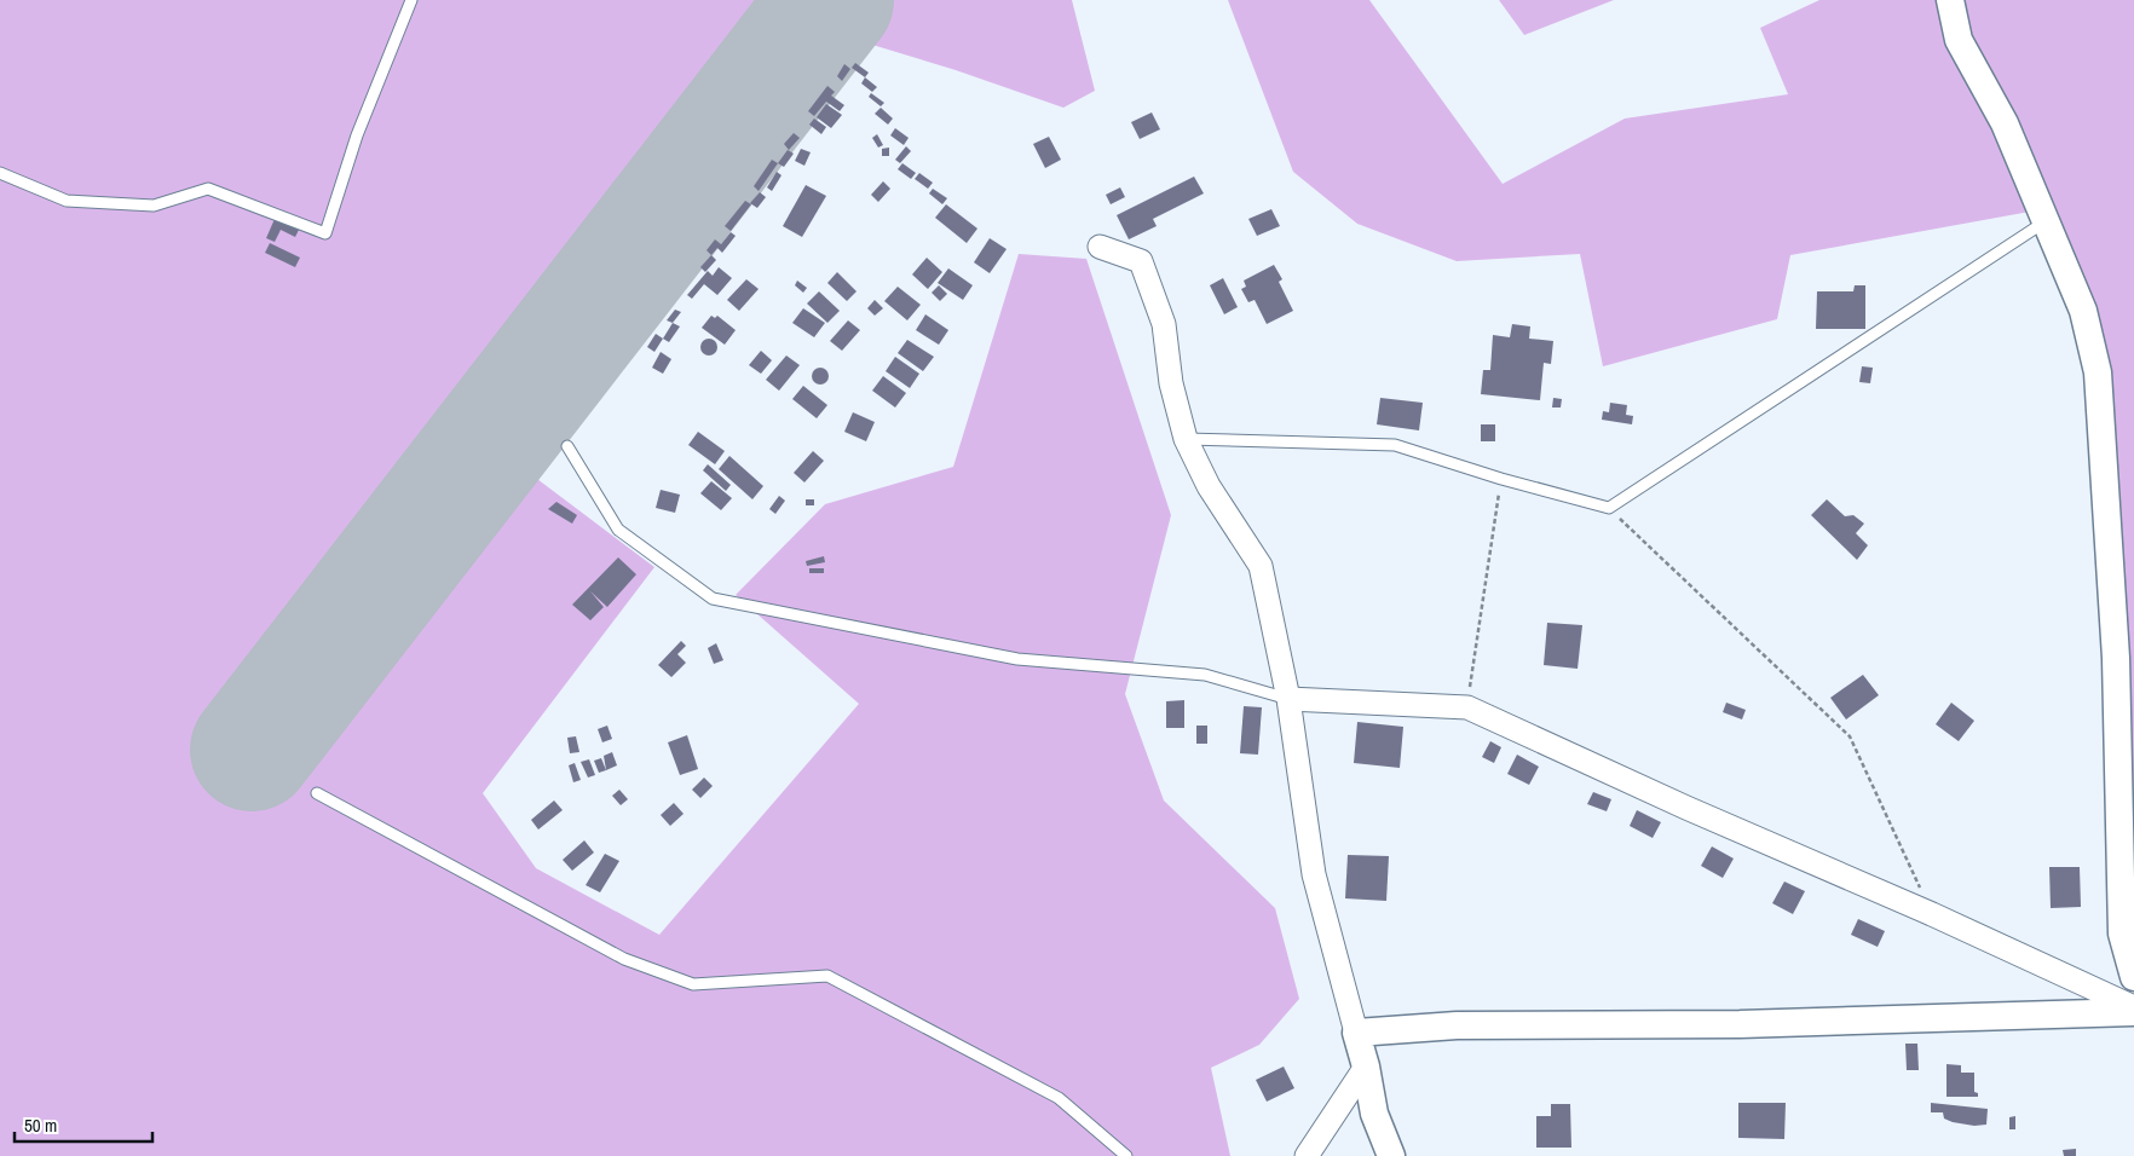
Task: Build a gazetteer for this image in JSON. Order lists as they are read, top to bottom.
{
  "scale_bar": "50 m"
}
